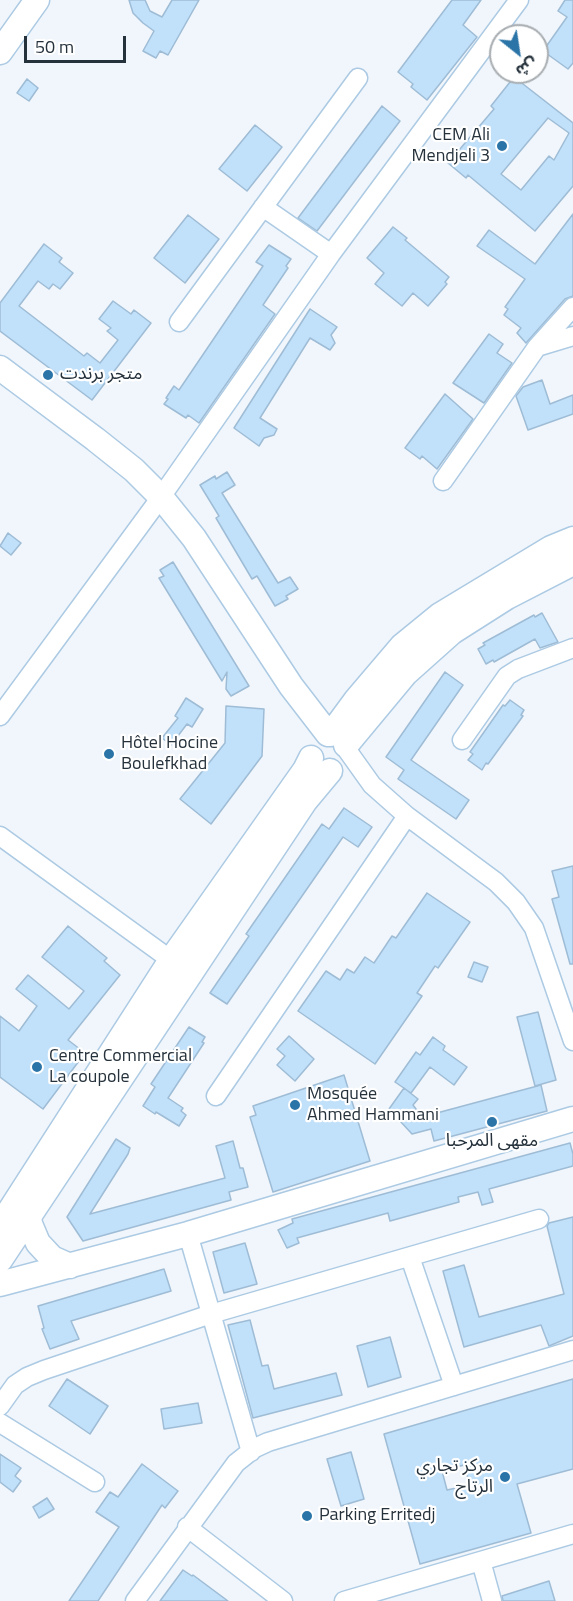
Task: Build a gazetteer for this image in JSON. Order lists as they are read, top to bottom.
{
  "places": [
    "CEM Ali Mendjeli 3",
    "متجر برندت",
    "Hôtel Hocine Boulefkhad",
    "Centre Commercial La coupole",
    "Mosquée Ahmed Hammani",
    "مقهى المرحبا",
    "مركز تجاري الرتاج",
    "Parking Erritedj"
  ],
  "scale_bar": "50 m",
  "north": "bottom right"
}
